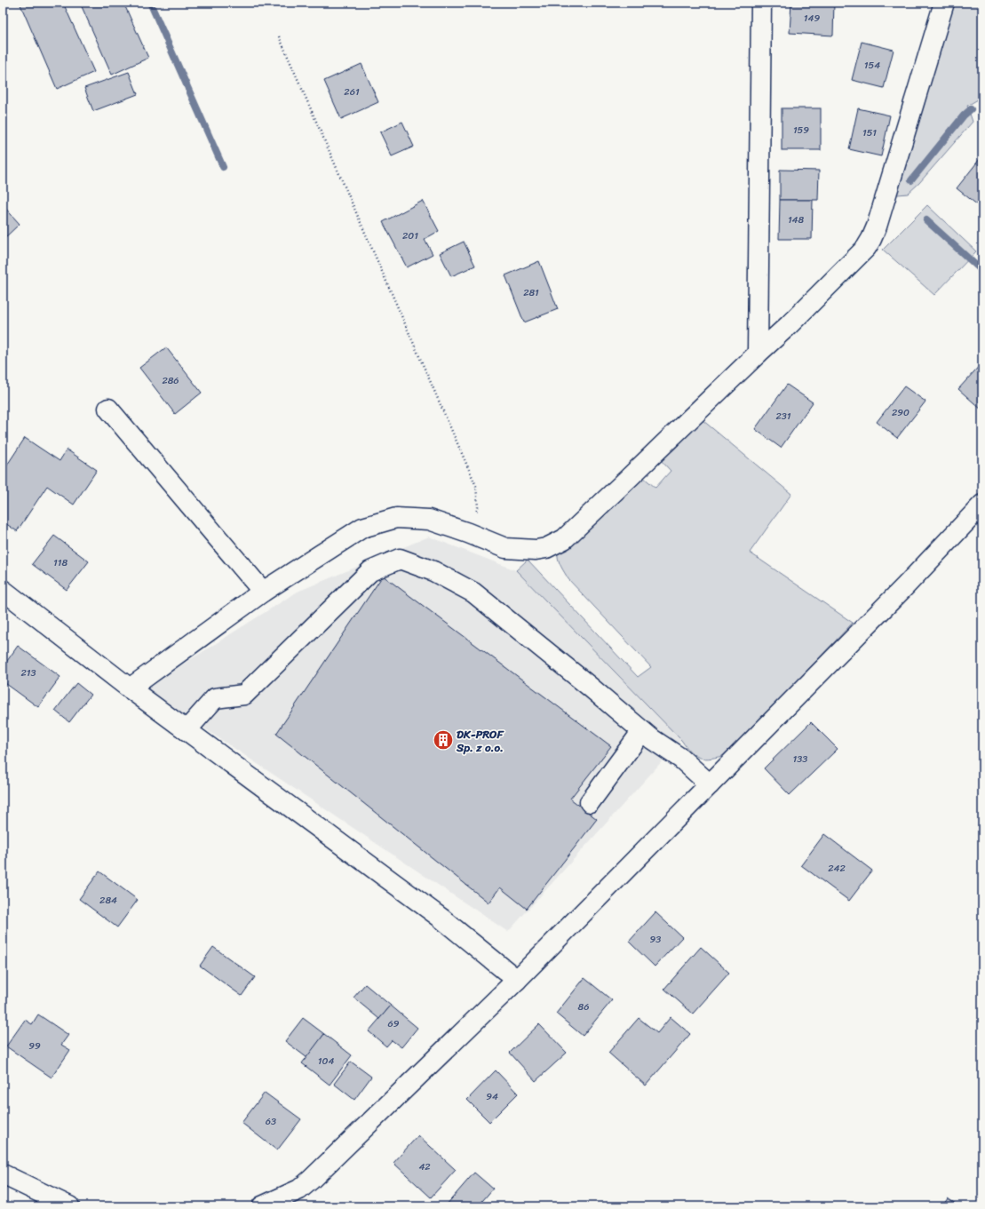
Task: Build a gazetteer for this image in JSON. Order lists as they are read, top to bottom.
{
  "places": {
    "building": ["DK-PROF Sp. z o.o."]
  },
  "house_numbers": [
    "149",
    "154",
    "261",
    "159",
    "151",
    "148",
    "201",
    "281",
    "286",
    "290",
    "231",
    "118",
    "213",
    "133",
    "242",
    "284",
    "93",
    "86",
    "69",
    "99",
    "104",
    "94",
    "63",
    "42"
  ]
}
